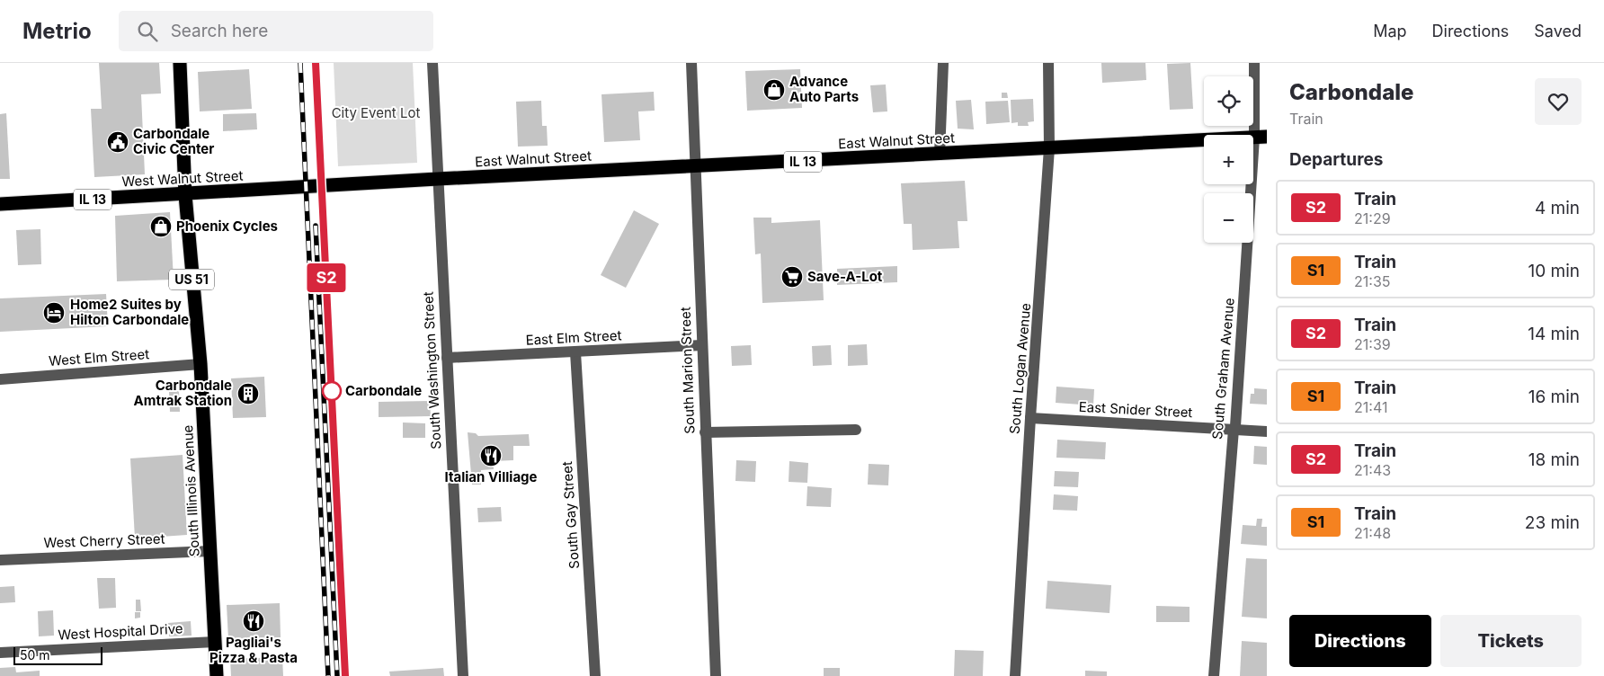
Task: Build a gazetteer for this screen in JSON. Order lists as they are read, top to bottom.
{
  "streets": {
    "highway": [
      "East Walnut Street",
      "IL 13",
      "West Walnut Street",
      "US 51",
      "South Illinois Avenue"
    ],
    "street": [
      "East Elm Street",
      "West Elm Street",
      "South Logan Avenue",
      "South Graham Avenue",
      "South Washington Street",
      "South Marion Street",
      "East Snider Street",
      "South Gay Street",
      "West Cherry Street",
      "West Hospital Drive"
    ]
  },
  "crossings": [
    ["East Walnut Street", "West Walnut Street"],
    ["East Walnut Street", "South Logan Avenue"],
    ["East Walnut Street", "South Graham Avenue"],
    ["East Walnut Street", "South Washington Street"],
    ["East Walnut Street", "South Marion Street"],
    ["West Walnut Street", "South Illinois Avenue"],
    ["East Elm Street", "South Washington Street"],
    ["East Elm Street", "South Marion Street"],
    ["East Elm Street", "South Gay Street"],
    ["West Elm Street", "South Illinois Avenue"],
    ["South Logan Avenue", "East Snider Street"],
    ["South Graham Avenue", "East Snider Street"],
    ["South Illinois Avenue", "West Cherry Street"],
    ["South Illinois Avenue", "West Hospital Drive"]
  ],
  "parks": ["City Event Lot"],
  "places": {
    "shop": ["Advance Auto Parts", "Phoenix Cycles"],
    "public building": ["Carbondale Civic Center"],
    "supermarket": ["Save-A-Lot"],
    "hotel": ["Home2 Suites by Hilton Carbondale"],
    "other": ["Carbondale"],
    "building": ["Carbondale Amtrak Station"],
    "restaurant": ["Italian Villiage", "Pagliai's Pizza & Pasta"]
  },
  "scale_bar": "50 m",
  "page": {
    "header": "Metrio",
    "search": "Search here",
    "nav": ["Map", "Directions", "Saved"],
    "on_map": "S2",
    "heading": [
      ["Carbondale", "Train"],
      "Departures"
    ],
    "map_buttons": ["+", "−"],
    "list": [
      {
        "mark": "S2",
        "name": "Train",
        "note": "21:29",
        "value": "4 min"
      },
      {
        "mark": "S1",
        "name": "Train",
        "note": "21:35",
        "value": "10 min"
      },
      {
        "mark": "S2",
        "name": "Train",
        "note": "21:39",
        "value": "14 min"
      },
      {
        "mark": "S1",
        "name": "Train",
        "note": "21:41",
        "value": "16 min"
      },
      {
        "mark": "S2",
        "name": "Train",
        "note": "21:43",
        "value": "18 min"
      },
      {
        "mark": "S1",
        "name": "Train",
        "note": "21:48",
        "value": "23 min"
      }
    ],
    "buttons": ["Directions", "Tickets"],
    "scale": "50 m"
  }
}
